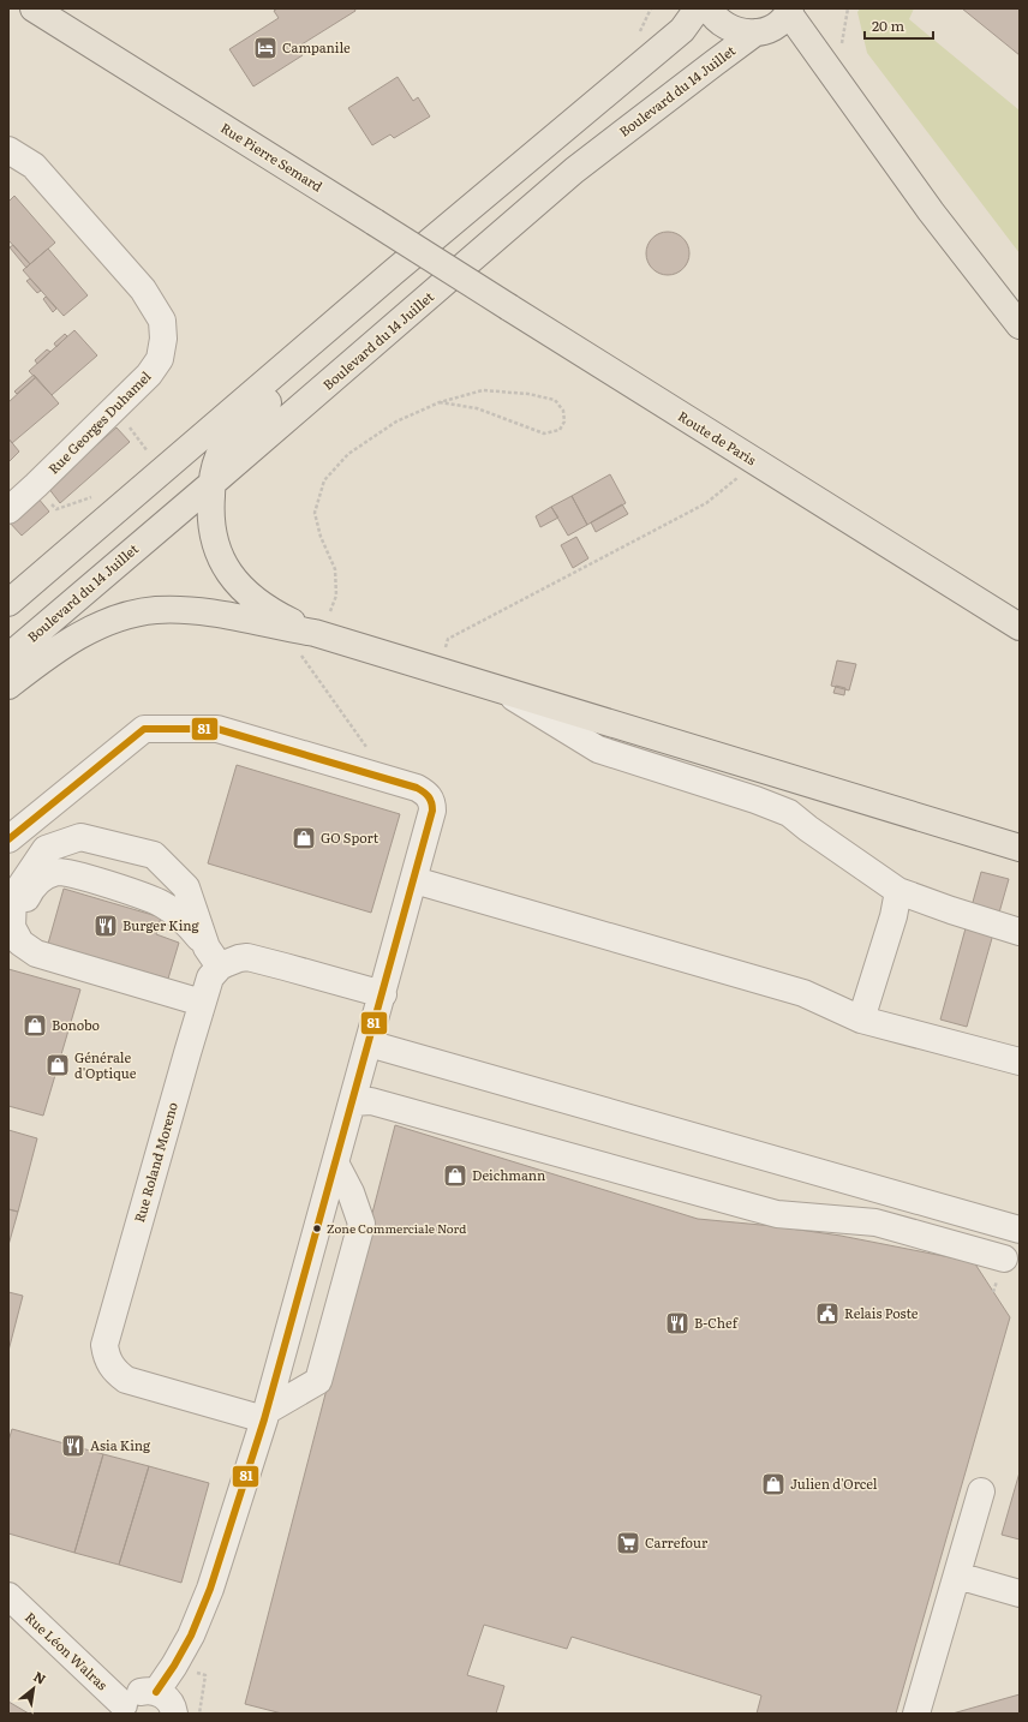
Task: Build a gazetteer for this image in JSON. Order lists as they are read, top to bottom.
{
  "streets": {
    "main road": ["Boulevard du 14 Juillet", "Rue Pierre Semard", "Route de Paris"],
    "street": ["Rue Georges Duhamel", "Rue Roland Moreno", "Rue Léon Walras"]
  },
  "crossings": [
    ["Rue Pierre Semard", "Route de Paris"]
  ],
  "places": {
    "hotel": ["Campanile"],
    "shop": [
      "GO Sport",
      "Bonobo",
      "Générale d'Optique",
      "Deichmann",
      "Julien d'Orcel"
    ],
    "restaurant": ["Burger King", "B-Chef", "Asia King"],
    "other": ["Zone Commerciale Nord"],
    "public building": ["Relais Poste"],
    "supermarket": ["Carrefour"]
  },
  "lines": ["transit line 81"],
  "scale_bar": "20 m",
  "north": "top right"
}
